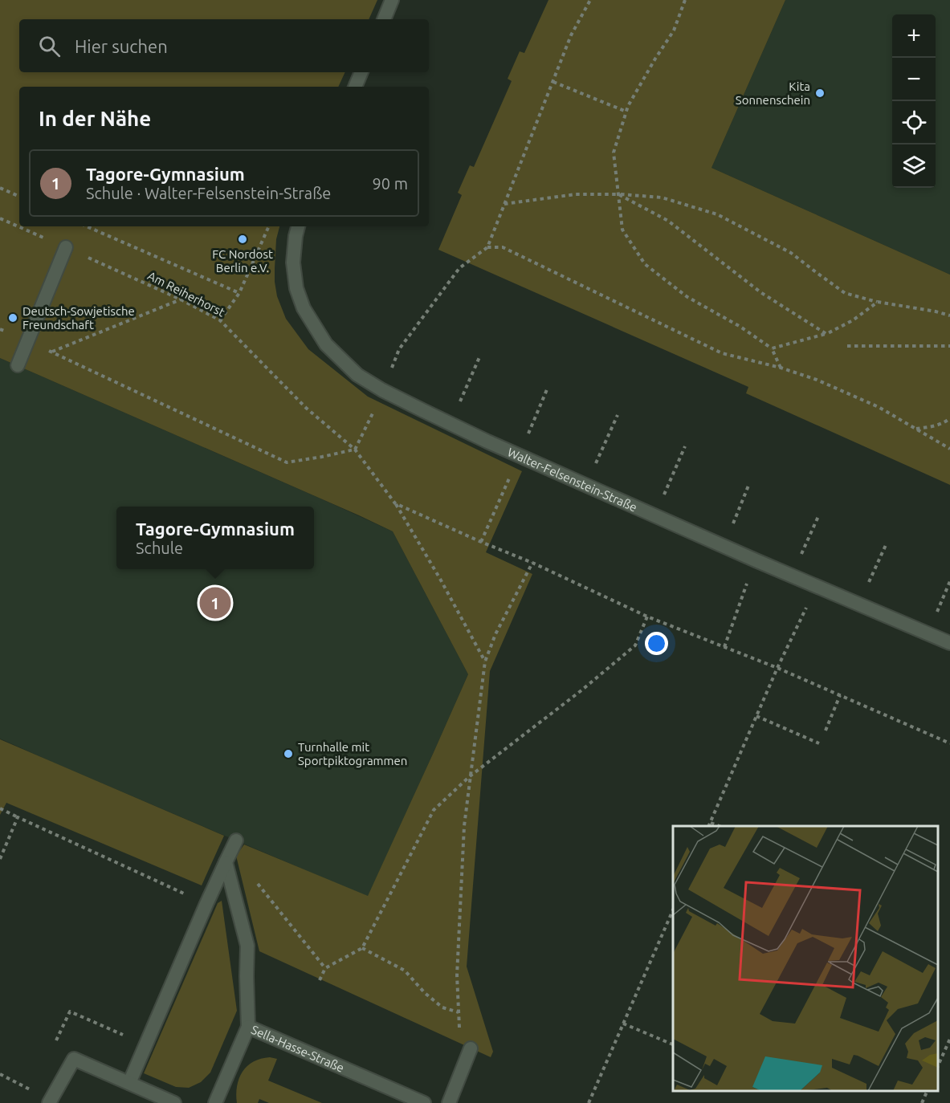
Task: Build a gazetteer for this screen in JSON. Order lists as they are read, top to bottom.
{
  "streets": {
    "street": ["Walter-Felsenstein-Straße", "Sella-Hasse-Straße"],
    "path": ["Am Reiherhorst"]
  },
  "places": [
    "Kita Sonnenschein",
    "FC Nordost Berlin e.V.",
    "Deutsch-Sowjetische Freundschaft",
    "Turnhalle mit Sportpiktogrammen"
  ],
  "page": {
    "map_buttons": ["+", "−"],
    "search": "Hier suchen",
    "heading": "In der Nähe",
    "list": [
      {
        "mark": "1",
        "name": "Tagore-Gymnasium",
        "note": "Schule · Walter-Felsenstein-Straße",
        "value": "90 m"
      }
    ],
    "popup": ["Tagore-Gymnasium", "Schule"],
    "pins": "1"
  }
}
